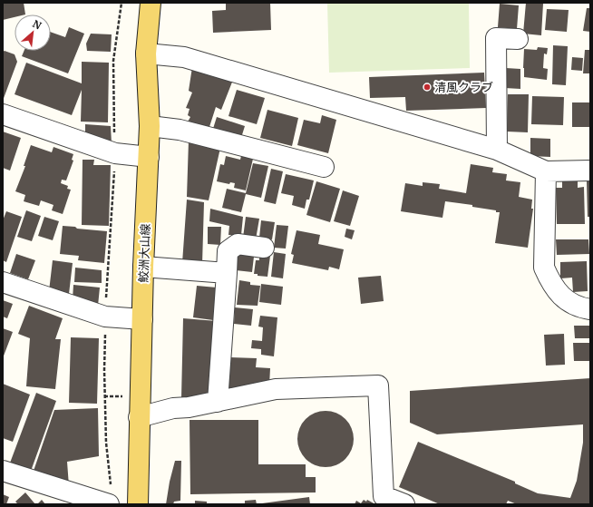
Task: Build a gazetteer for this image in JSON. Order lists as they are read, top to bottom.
{
  "streets": {
    "main road": ["鮫洲大山線"]
  },
  "places": ["清風クラブ"],
  "north": "top right"
}
